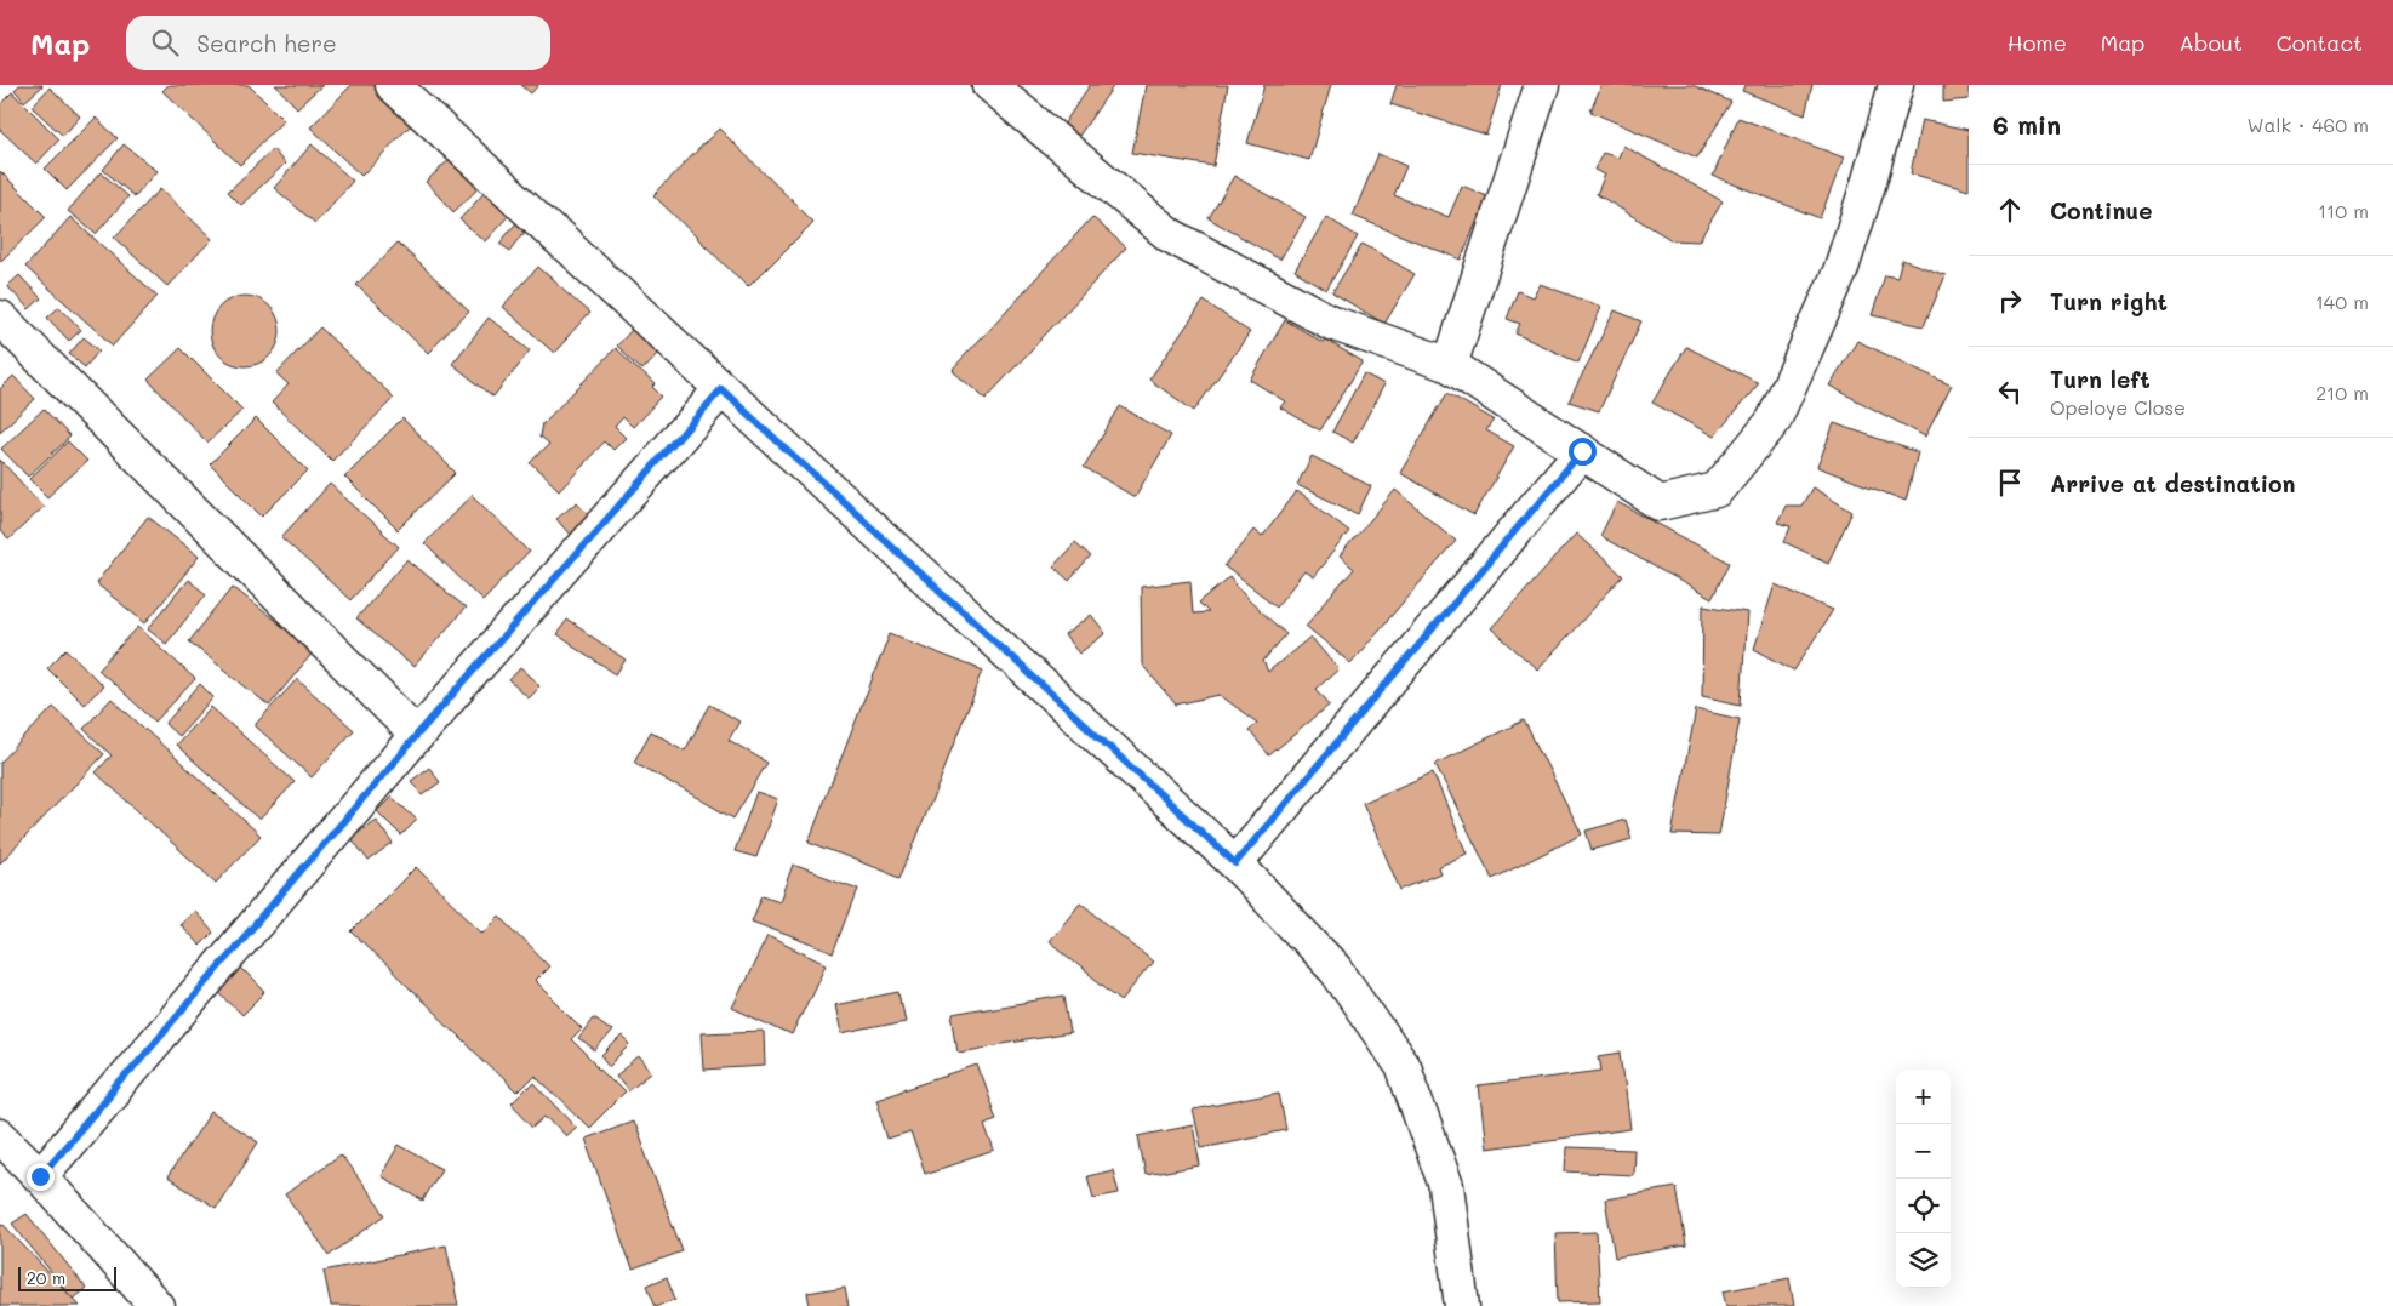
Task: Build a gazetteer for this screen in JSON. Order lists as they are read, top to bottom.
{
  "scale_bar": "20 m",
  "page": {
    "header": "Map",
    "search": "Search here",
    "nav": [
      "Home",
      "Map",
      "About",
      "Contact"
    ],
    "heading": ["6 min", "Walk · 460 m"],
    "list": [
      ["Continue", "110 m"],
      ["Turn right", "140 m"],
      ["Turn left", "Opeloye Close", "210 m"],
      "Arrive at destination"
    ],
    "map_buttons": ["+", "−"],
    "scale": "20 m"
  }
}
